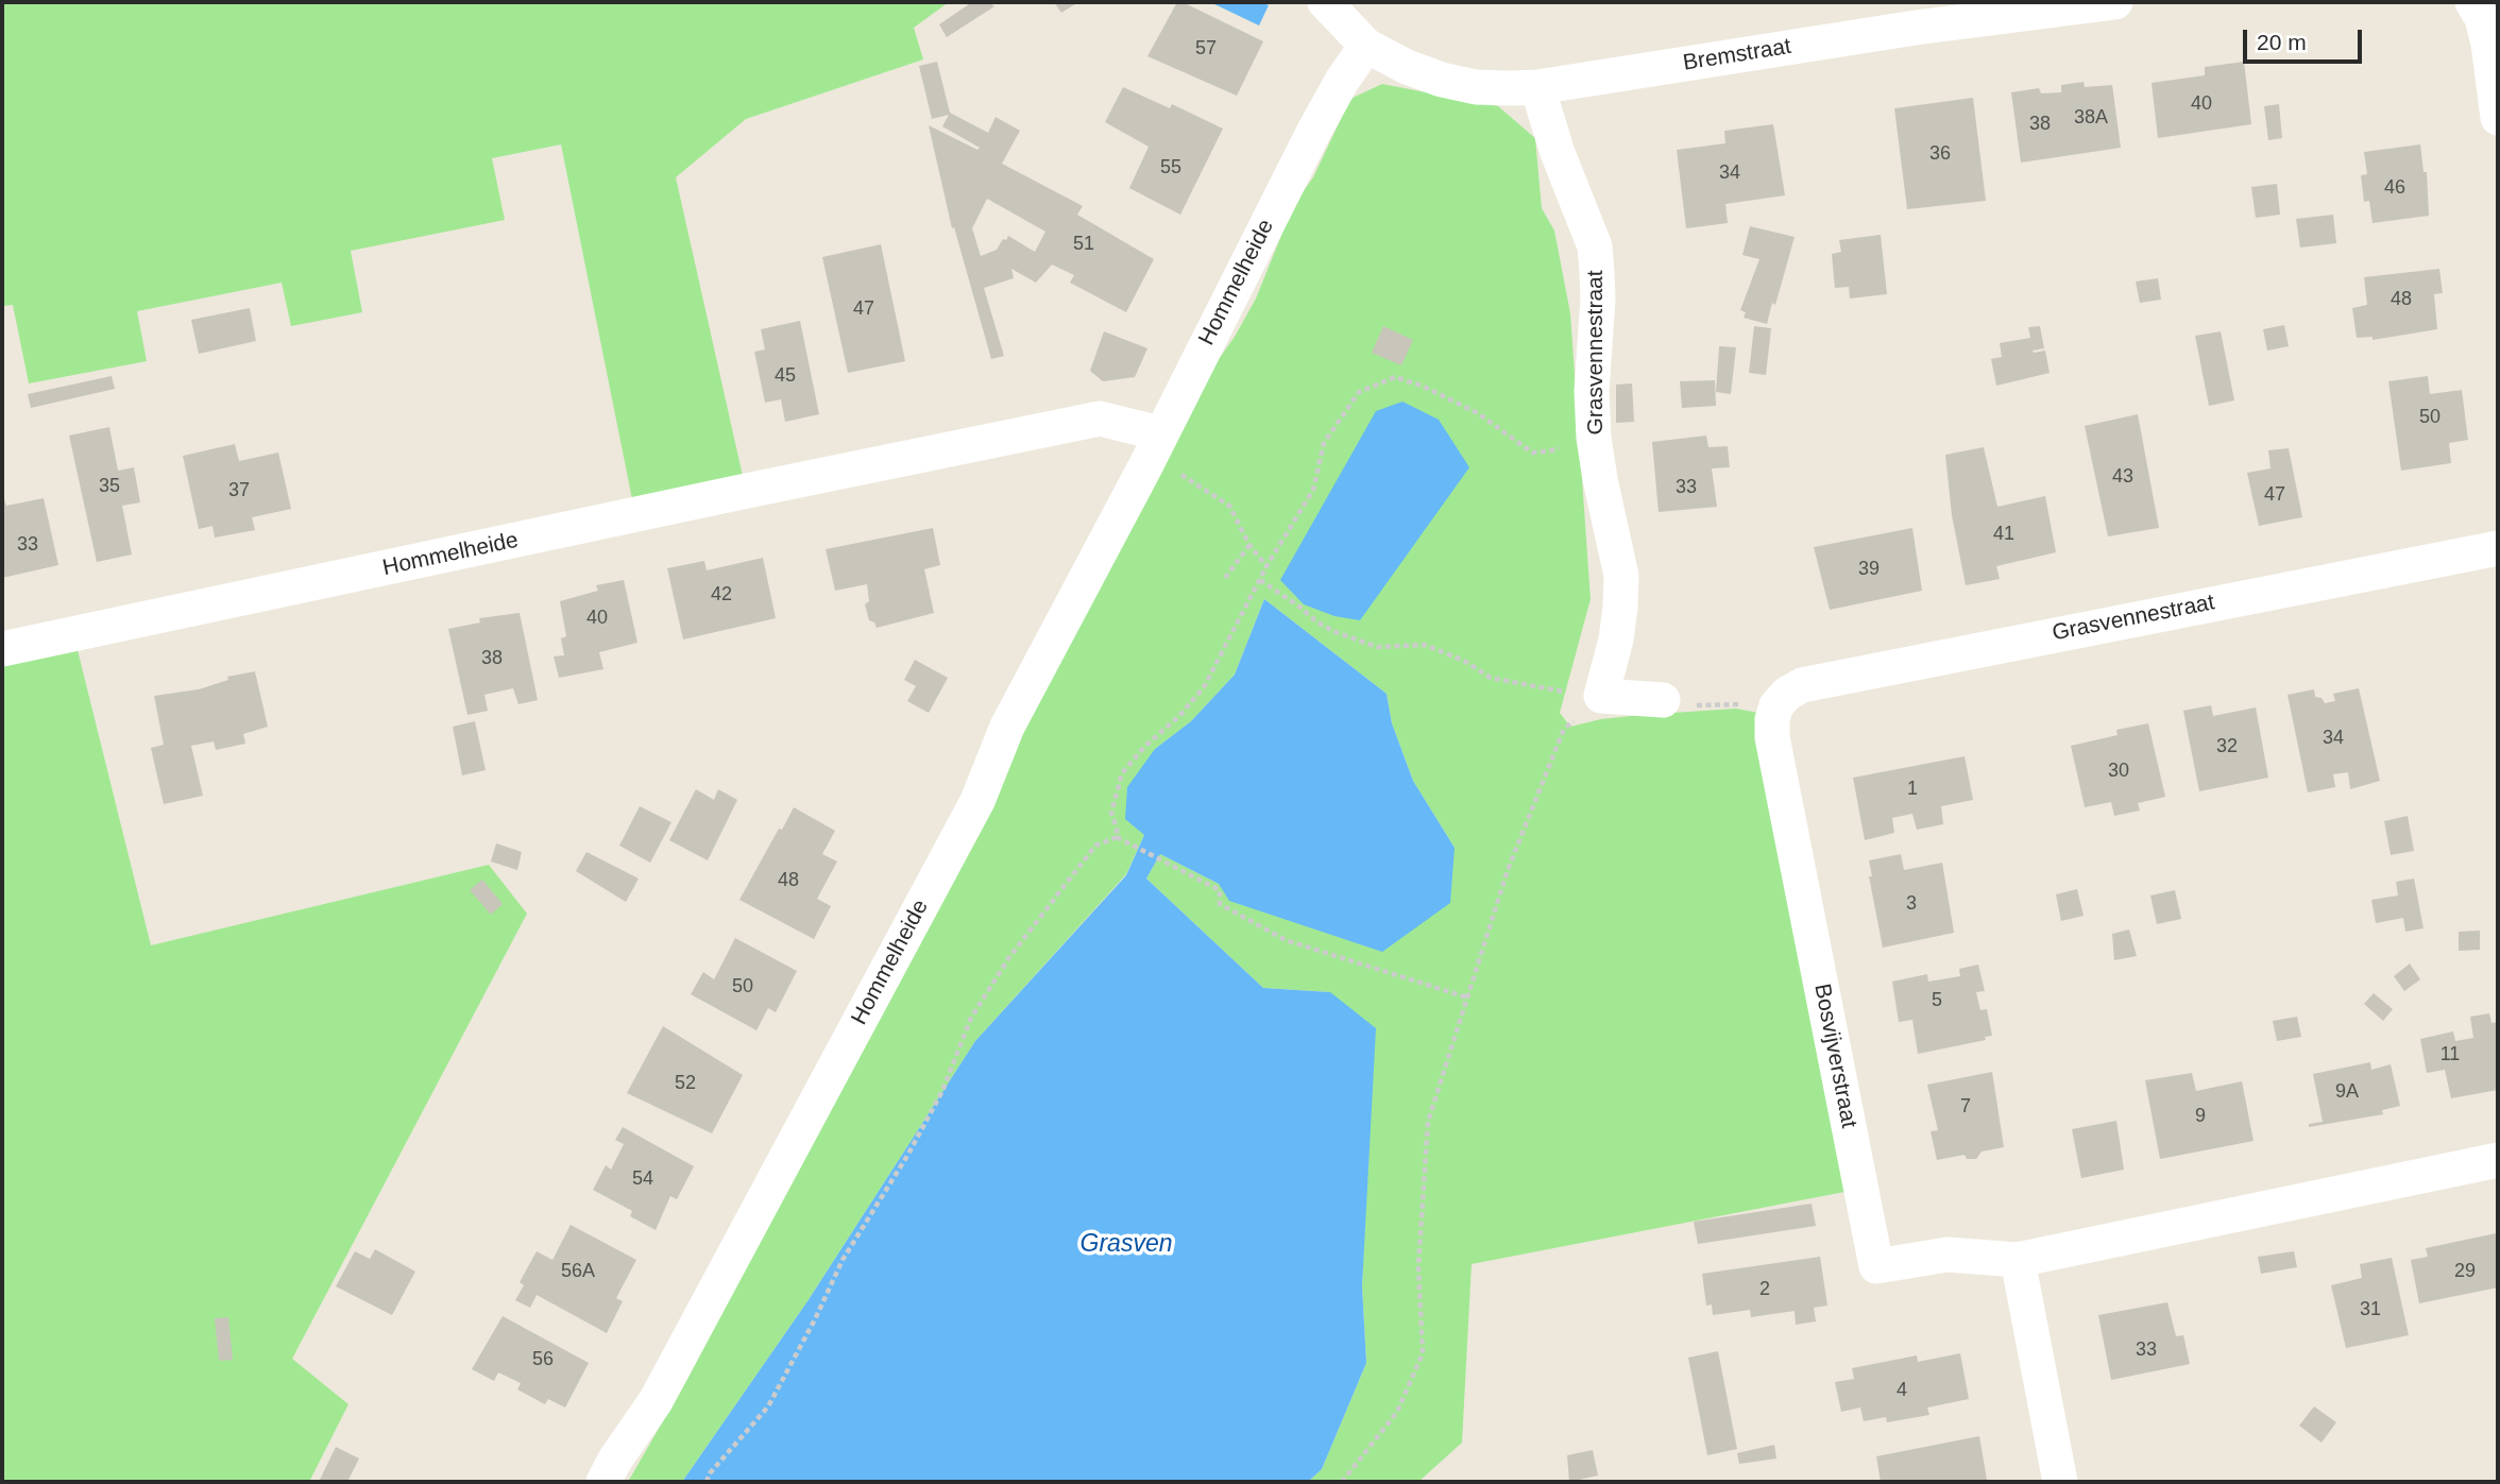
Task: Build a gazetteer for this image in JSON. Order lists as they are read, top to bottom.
{
  "streets": {
    "street": [
      "Bremstraat",
      "Hommelheide",
      "Grasvennestraat",
      "Bosvijverstraat"
    ]
  },
  "crossings": [
    ["Bremstraat", "Hommelheide"],
    ["Bremstraat", "Grasvennestraat"],
    ["Grasvennestraat", "Bosvijverstraat"]
  ],
  "water": ["Grasven"],
  "house_numbers": [
    "57",
    "40",
    "38A",
    "38",
    "36",
    "55",
    "34",
    "46",
    "51",
    "48",
    "47",
    "45",
    "50",
    "43",
    "35",
    "33",
    "37",
    "47",
    "41",
    "33",
    "39",
    "42",
    "40",
    "38",
    "34",
    "32",
    "30",
    "1",
    "48",
    "3",
    "50",
    "5",
    "11",
    "52",
    "9A",
    "7",
    "9",
    "54",
    "56A",
    "29",
    "2",
    "31",
    "33",
    "56",
    "4"
  ],
  "scale_bar": "20 m"
}
